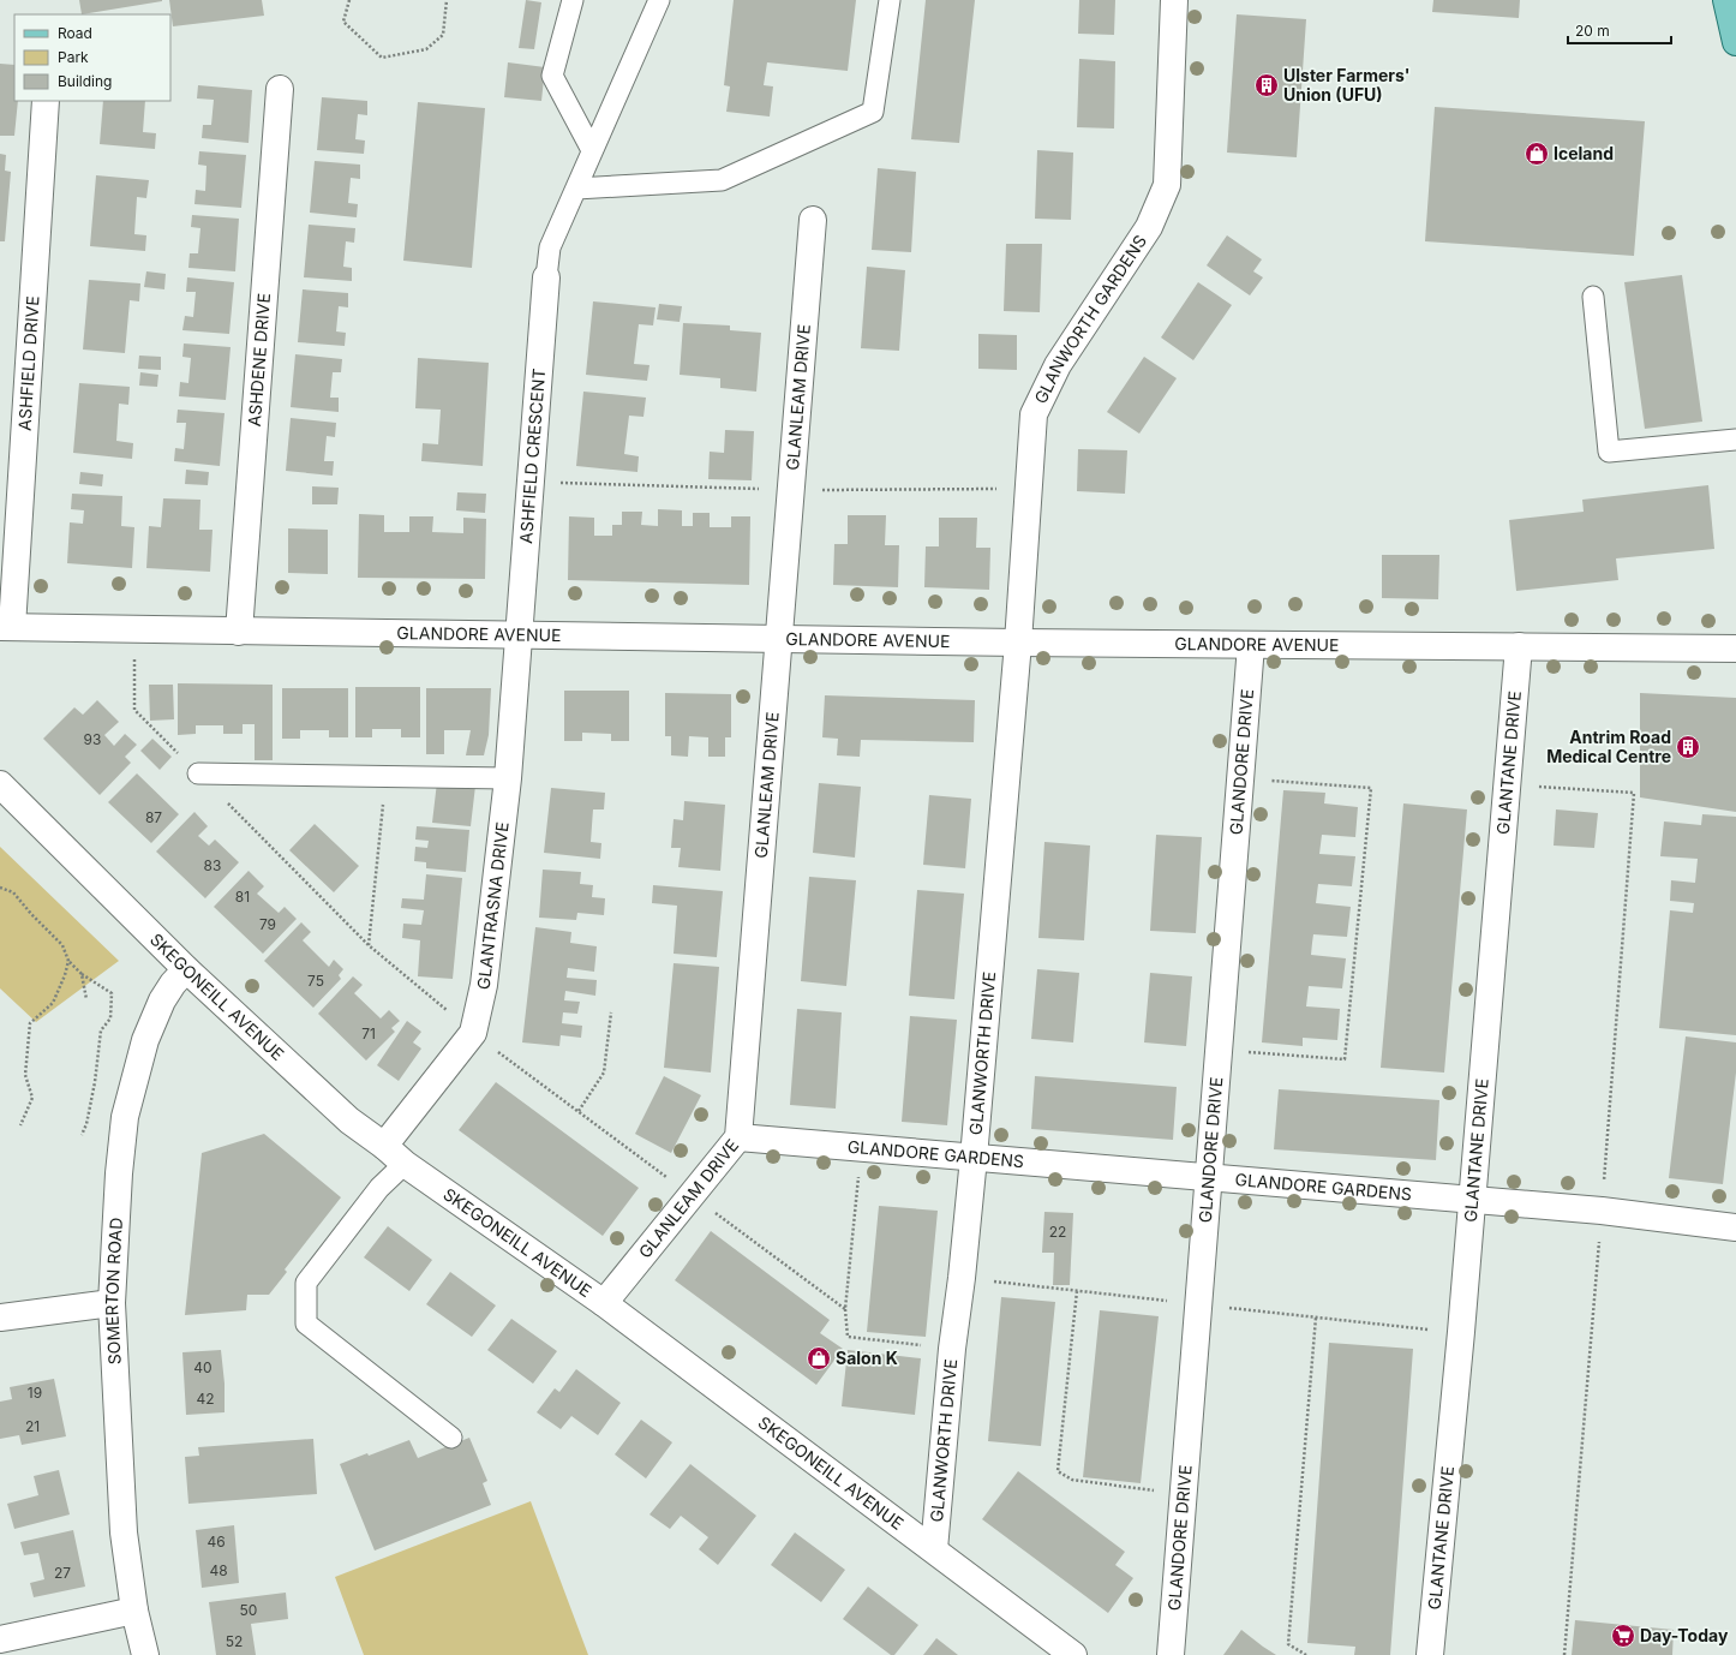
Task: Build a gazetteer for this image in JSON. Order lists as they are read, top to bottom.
{
  "streets": {
    "street": [
      "GLANWORTH GARDENS",
      "ASHDENE DRIVE",
      "ASHFIELD DRIVE",
      "GLANLEAM DRIVE",
      "ASHFIELD CRESCENT",
      "GLANDORE AVENUE",
      "GLANDORE DRIVE",
      "GLANTANE DRIVE",
      "GLANTRASNA DRIVE",
      "SKEGONEILL AVENUE",
      "GLANWORTH DRIVE",
      "GLANDORE GARDENS",
      "SOMERTON ROAD"
    ]
  },
  "crossings": [
    ["GLANWORTH GARDENS", "GLANDORE AVENUE"],
    ["GLANWORTH GARDENS", "GLANWORTH DRIVE"],
    ["ASHDENE DRIVE", "GLANDORE AVENUE"],
    ["ASHFIELD DRIVE", "GLANDORE AVENUE"],
    ["GLANLEAM DRIVE", "GLANDORE AVENUE"],
    ["GLANLEAM DRIVE", "SKEGONEILL AVENUE"],
    ["GLANLEAM DRIVE", "GLANDORE GARDENS"],
    ["ASHFIELD CRESCENT", "GLANDORE AVENUE"],
    ["ASHFIELD CRESCENT", "GLANTRASNA DRIVE"],
    ["GLANDORE AVENUE", "GLANDORE DRIVE"],
    ["GLANDORE AVENUE", "GLANTANE DRIVE"],
    ["GLANDORE AVENUE", "GLANTRASNA DRIVE"],
    ["GLANDORE AVENUE", "GLANWORTH DRIVE"],
    ["GLANDORE DRIVE", "GLANDORE GARDENS"],
    ["GLANTANE DRIVE", "GLANDORE GARDENS"],
    ["GLANTRASNA DRIVE", "SKEGONEILL AVENUE"],
    ["SKEGONEILL AVENUE", "GLANWORTH DRIVE"],
    ["SKEGONEILL AVENUE", "SOMERTON ROAD"],
    ["GLANWORTH DRIVE", "GLANDORE GARDENS"]
  ],
  "places": {
    "building": ["Ulster Farmers' Union (UFU)", "Antrim Road Medical Centre"],
    "shop": ["Iceland", "Salon K"],
    "supermarket": ["Day-Today"]
  },
  "house_numbers": [
    "93",
    "87",
    "83",
    "81",
    "79",
    "75",
    "71",
    "22",
    "40",
    "19",
    "42",
    "21",
    "46",
    "48",
    "27",
    "50",
    "52"
  ],
  "legend": ["Road", "Park", "Building"],
  "scale_bar": "20 m"
}
